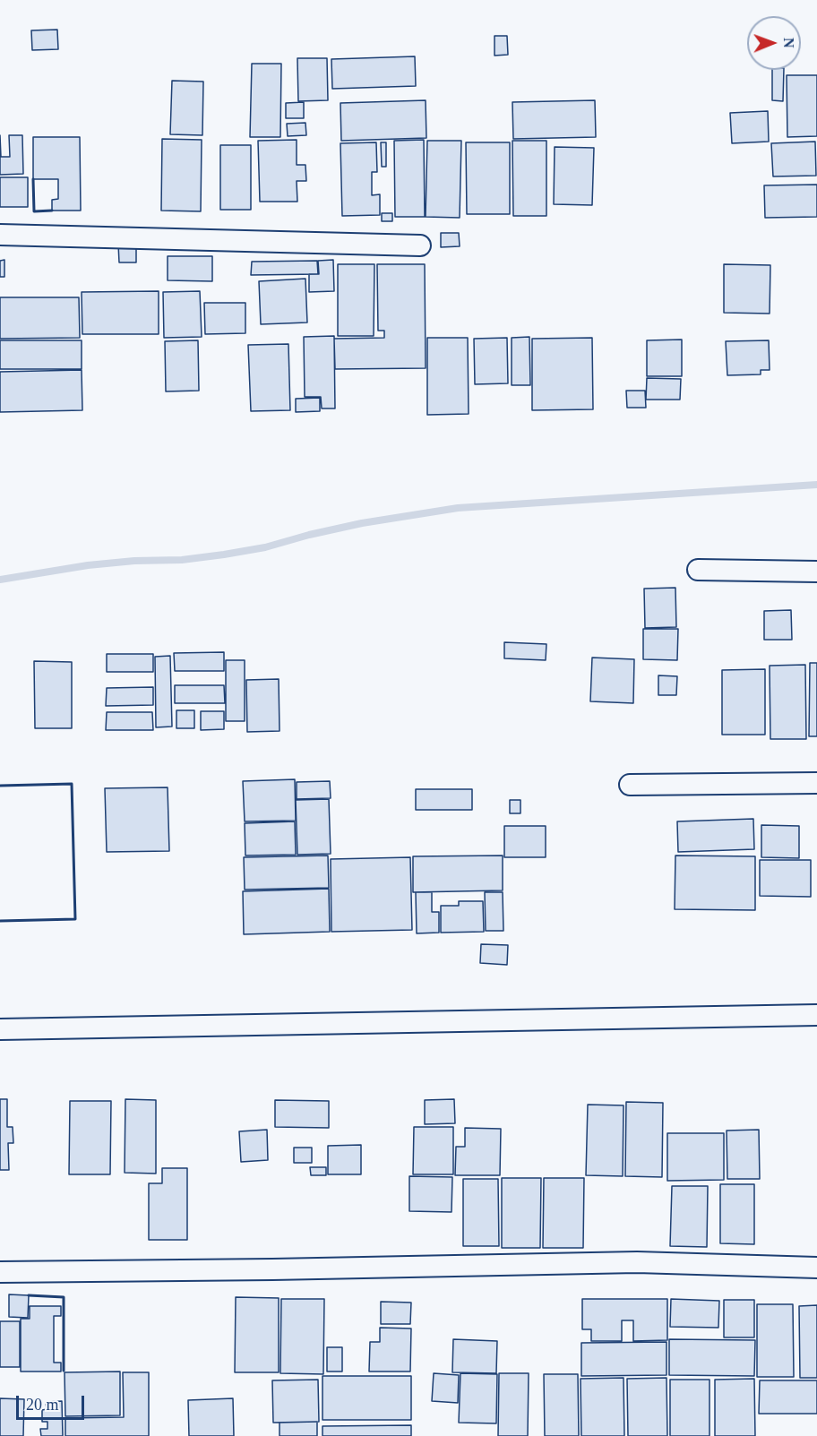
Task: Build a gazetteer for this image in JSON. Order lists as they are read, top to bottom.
{
  "scale_bar": "20 m",
  "north": "right"
}
